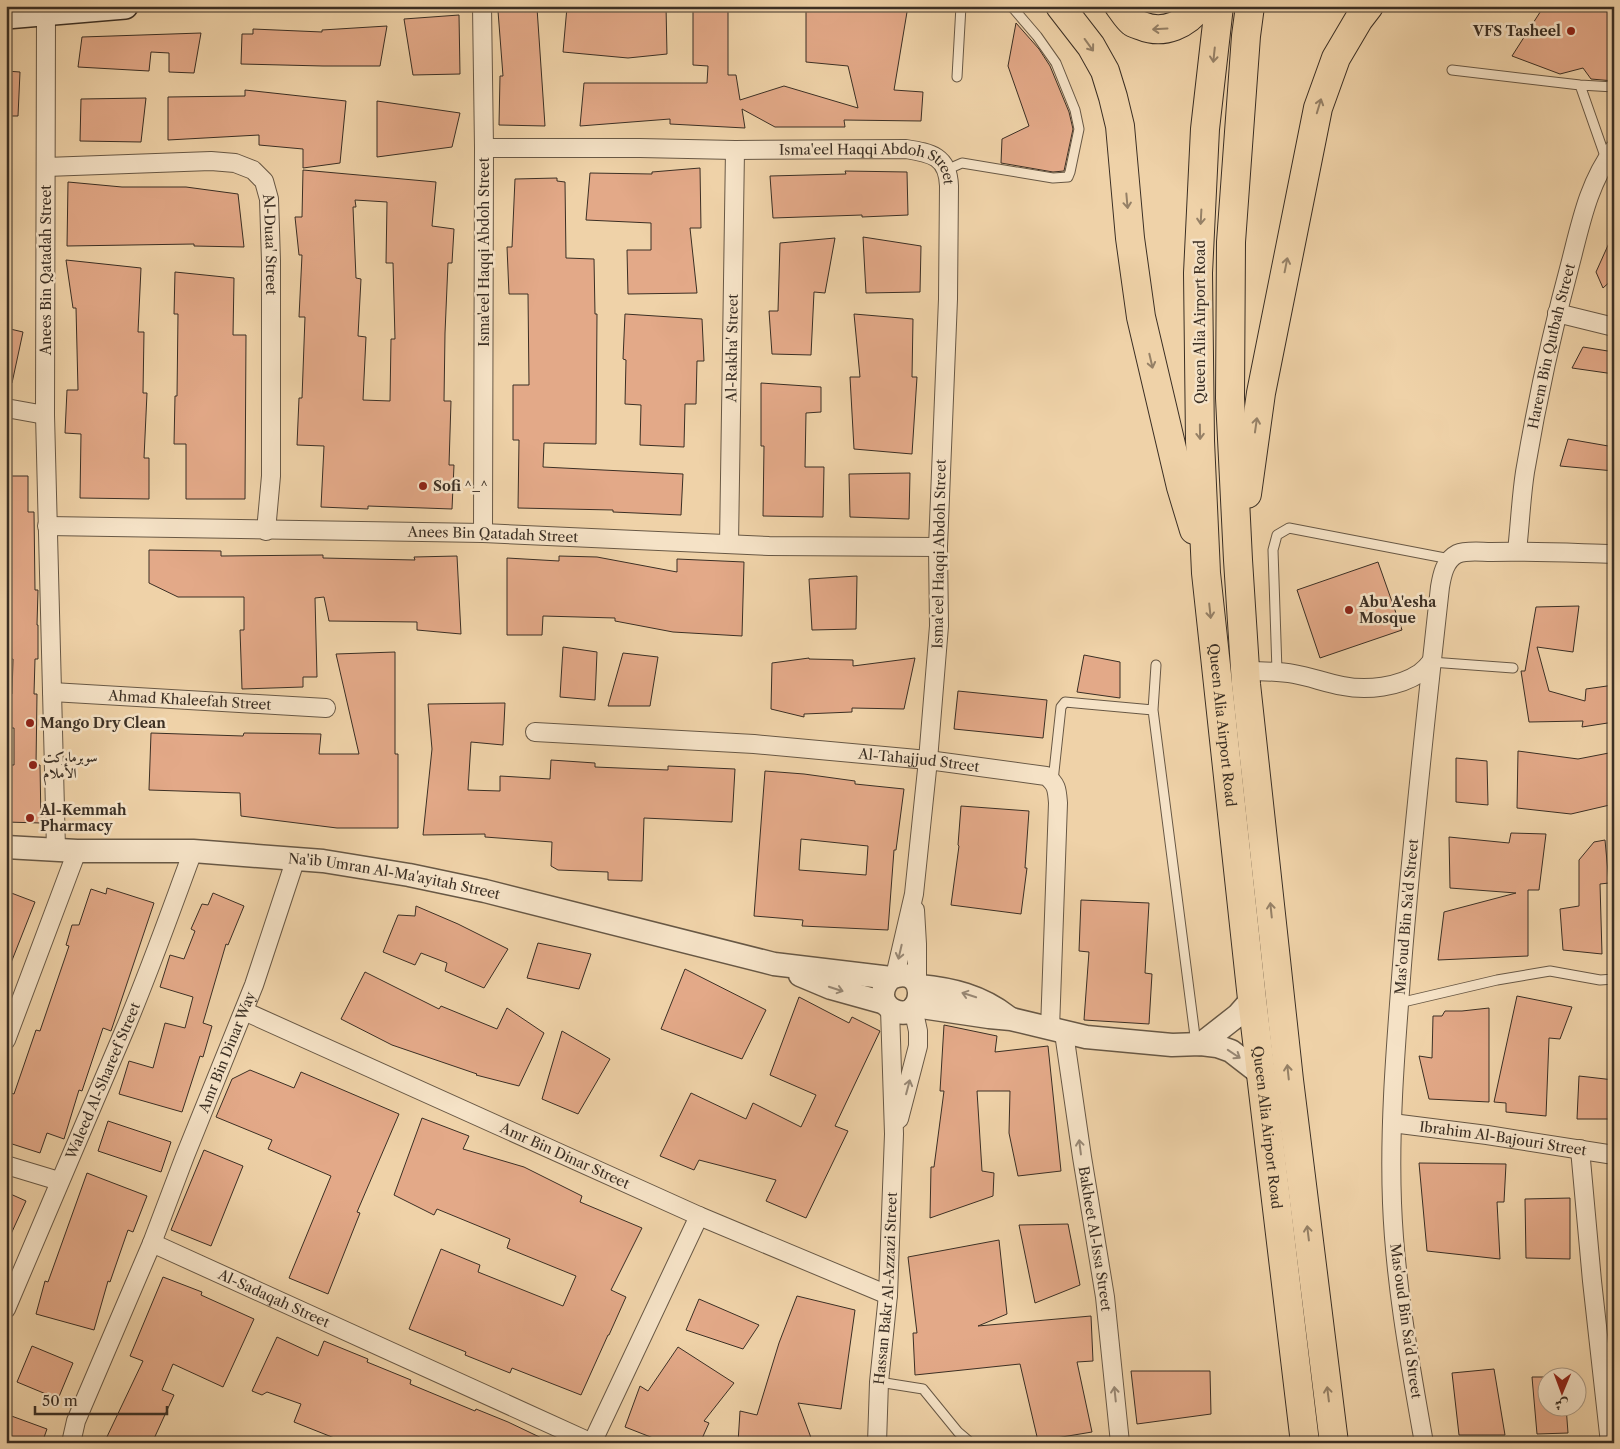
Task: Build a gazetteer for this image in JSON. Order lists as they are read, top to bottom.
{
  "streets": {
    "highway": ["Queen Alia Airport Road"],
    "street": [
      "Isma'eel Haqqi Abdoh Street",
      "Al-Duaa' Street",
      "Anees Bin Qatadah Street",
      "Harem Bin Qutbah Street",
      "Al-Rakha' Street",
      "Ahmad Khaleefah Street",
      "Al-Tahajjud Street",
      "Na'ib Umran Al-Ma'ayitah Street",
      "Mas'oud Bin Sa'd Street",
      "Amr Bin Dinar Way",
      "Waleed Al-Shareef Street",
      "Ibrahim Al-Bajouri Street",
      "Amr Bin Dinar Street",
      "Bakheet Al-Issa Street",
      "Hassan Bakr Al-Azzazi Street",
      "Al-Sadaqah Street"
    ]
  },
  "crossings": [
    ["Isma'eel Haqqi Abdoh Street", "Anees Bin Qatadah Street"],
    ["Isma'eel Haqqi Abdoh Street", "Al-Rakha' Street"],
    ["Isma'eel Haqqi Abdoh Street", "Al-Tahajjud Street"],
    ["Isma'eel Haqqi Abdoh Street", "Na'ib Umran Al-Ma'ayitah Street"],
    ["Isma'eel Haqqi Abdoh Street", "Hassan Bakr Al-Azzazi Street"],
    ["Al-Duaa' Street", "Anees Bin Qatadah Street"],
    ["Anees Bin Qatadah Street", "Al-Rakha' Street"],
    ["Anees Bin Qatadah Street", "Ahmad Khaleefah Street"],
    ["Anees Bin Qatadah Street", "Na'ib Umran Al-Ma'ayitah Street"],
    ["Na'ib Umran Al-Ma'ayitah Street", "Amr Bin Dinar Way"],
    ["Na'ib Umran Al-Ma'ayitah Street", "Waleed Al-Shareef Street"],
    ["Na'ib Umran Al-Ma'ayitah Street", "Hassan Bakr Al-Azzazi Street"],
    ["Mas'oud Bin Sa'd Street", "Ibrahim Al-Bajouri Street"],
    ["Amr Bin Dinar Way", "Amr Bin Dinar Street"],
    ["Amr Bin Dinar Way", "Al-Sadaqah Street"],
    ["Amr Bin Dinar Street", "Hassan Bakr Al-Azzazi Street"]
  ],
  "one_way": ["Bakheet Al-Issa Street"],
  "places": [
    "VFS Tasheel",
    "Sofi ^_^",
    "Abu A'esha Mosque",
    "Mango Dry Clean",
    "سوبرماركت الأملام",
    "Al-Kemmah Pharmacy"
  ],
  "scale_bar": "50 m",
  "north": "bottom"
}
